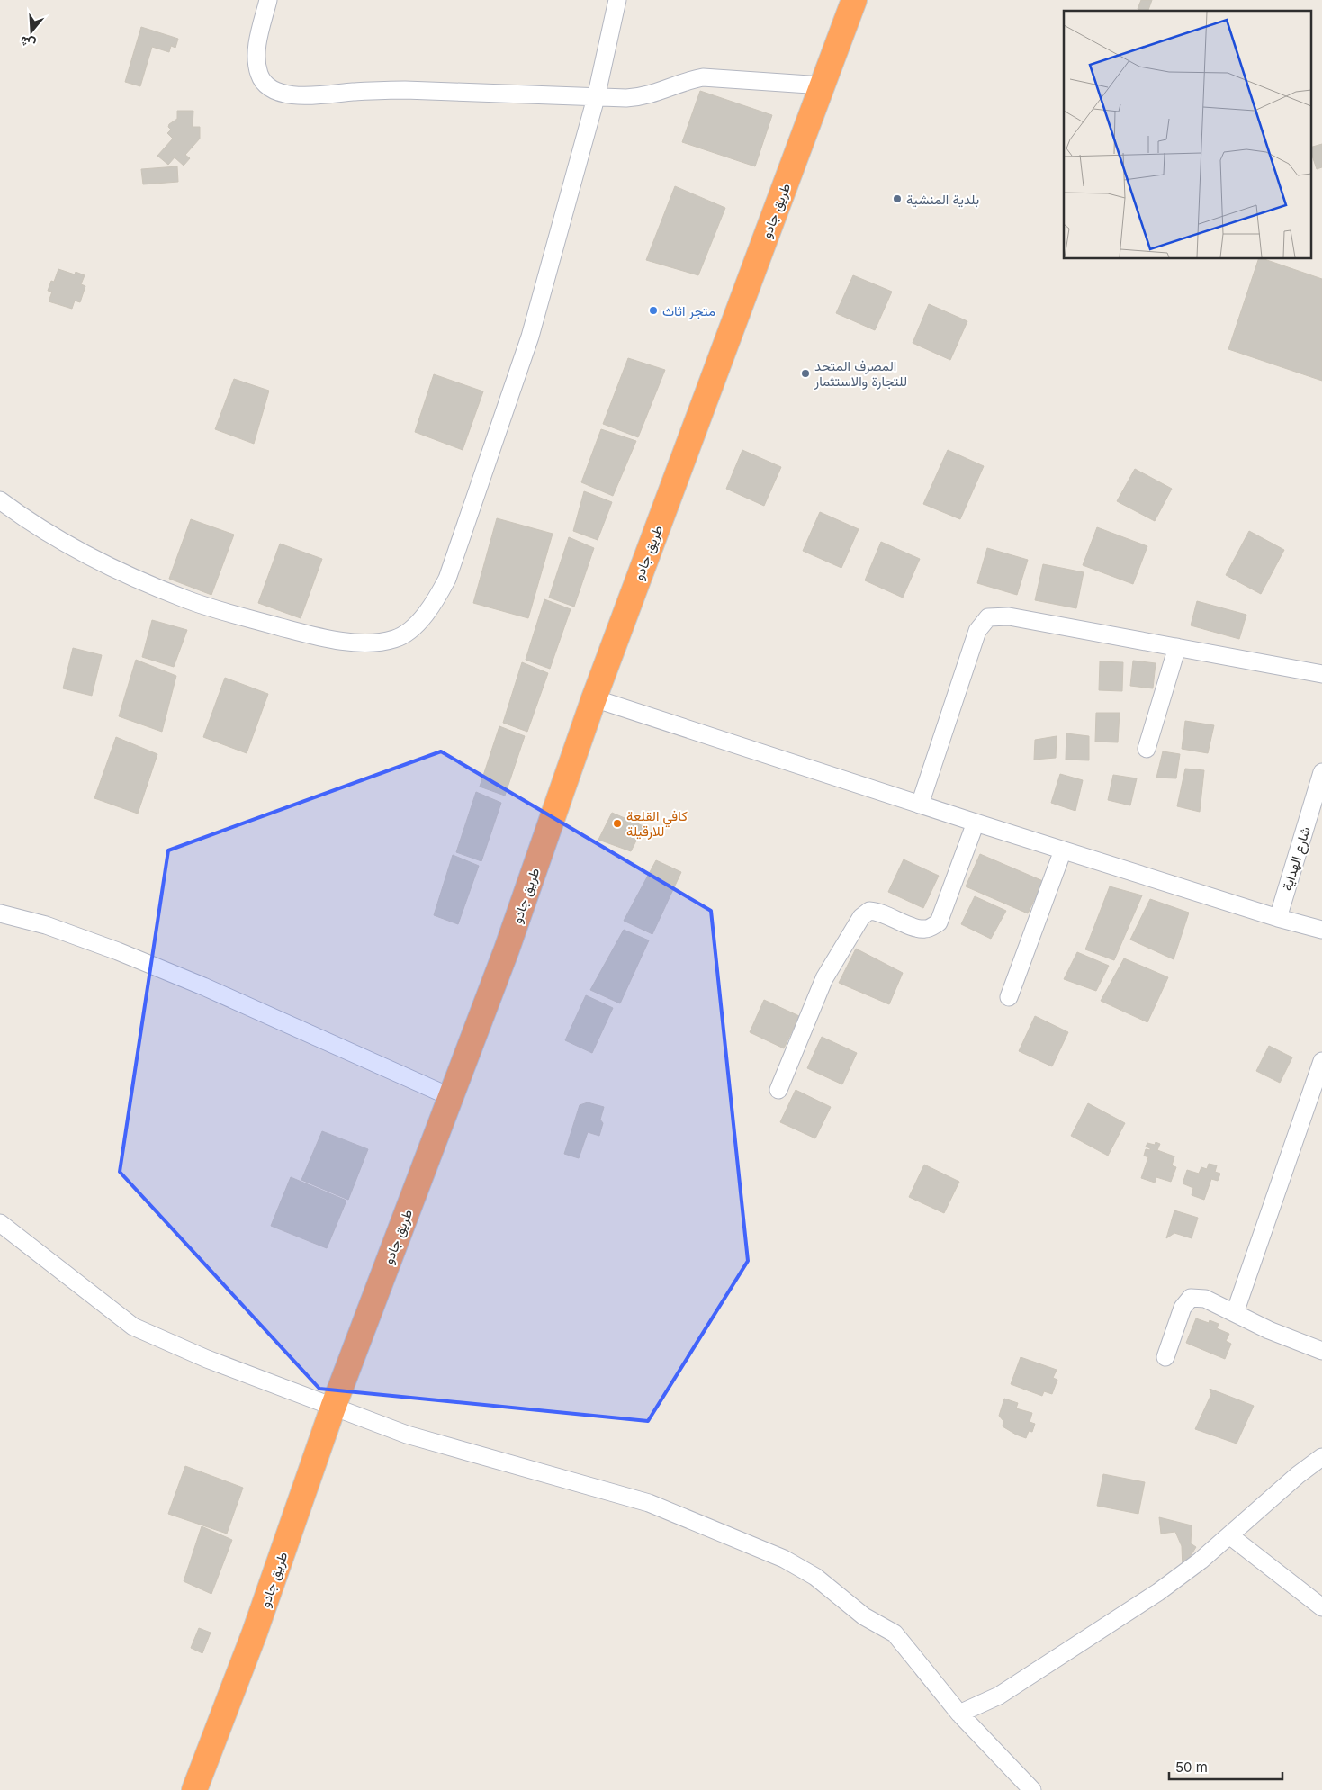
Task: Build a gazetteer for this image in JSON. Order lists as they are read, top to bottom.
{
  "streets": {
    "highway": ["طريق جادو"],
    "street": ["شارع الهداية"]
  },
  "places": [
    "بلدية المنشية",
    "متجر اثاث",
    "المصرف المتحد للتجارة والاستثمار",
    "كافي القلعة للارقيلة"
  ],
  "scale_bar": "50 m",
  "north": "bottom"
}
